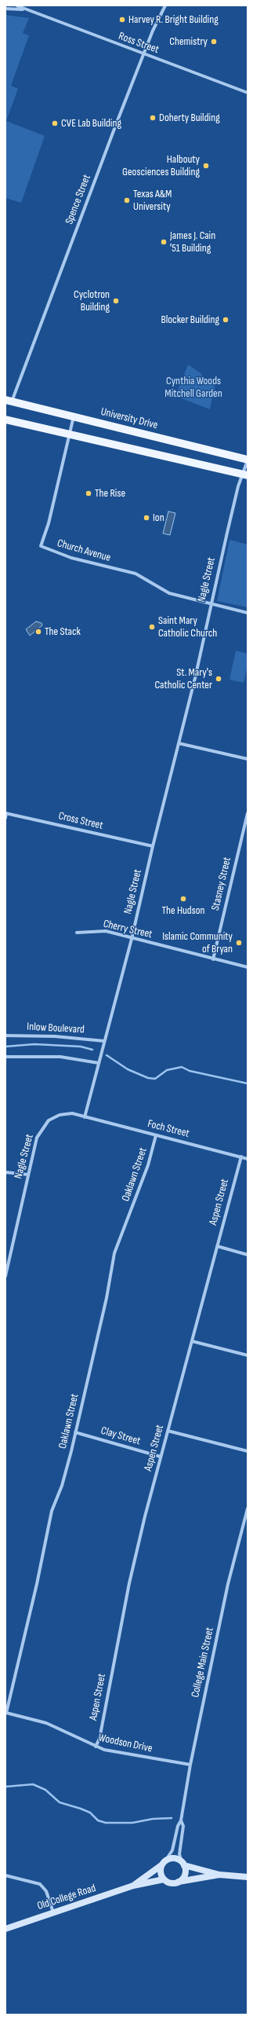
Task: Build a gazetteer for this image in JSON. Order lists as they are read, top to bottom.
{
  "streets": {
    "main road": ["University Drive"],
    "street": [
      "Ross Street",
      "Spence Street",
      "Church Avenue",
      "Nagle Street",
      "Cross Street",
      "Stasney Street",
      "Cherry Street",
      "Inlow Boulevard",
      "Foch Street",
      "Oaklawn Street",
      "Aspen Street",
      "Clay Street",
      "College Main Street",
      "Woodson Drive",
      "Old College Road"
    ]
  },
  "crossings": [
    ["Ross Street", "Spence Street"],
    ["Spence Street", "University Drive"],
    ["University Drive", "Church Avenue"],
    ["University Drive", "Nagle Street"],
    ["Church Avenue", "Nagle Street"],
    ["Nagle Street", "Cross Street"],
    ["Nagle Street", "Cherry Street"],
    ["Nagle Street", "Inlow Boulevard"],
    ["Nagle Street", "Foch Street"],
    ["Stasney Street", "Cherry Street"],
    ["Foch Street", "Oaklawn Street"],
    ["Foch Street", "Aspen Street"],
    ["Oaklawn Street", "Clay Street"],
    ["Oaklawn Street", "Woodson Drive"],
    ["Aspen Street", "Clay Street"],
    ["Aspen Street", "Woodson Drive"],
    ["College Main Street", "Woodson Drive"],
    ["College Main Street", "Old College Road"]
  ],
  "parks": ["Cynthia Woods Mitchell Garden"],
  "places": [
    "Harvey R. Bright Building",
    "Chemistry",
    "Doherty Building",
    "CVE Lab Building",
    "Halbouty Geosciences Building",
    "Texas A&M University",
    "James J. Cain '51 Building",
    "Cyclotron Building",
    "Blocker Building",
    "The Rise",
    "Ion",
    "Saint Mary Catholic Church",
    "The Stack",
    "St. Mary's Catholic Center",
    "The Hudson",
    "Islamic Community of Bryan"
  ]
}
